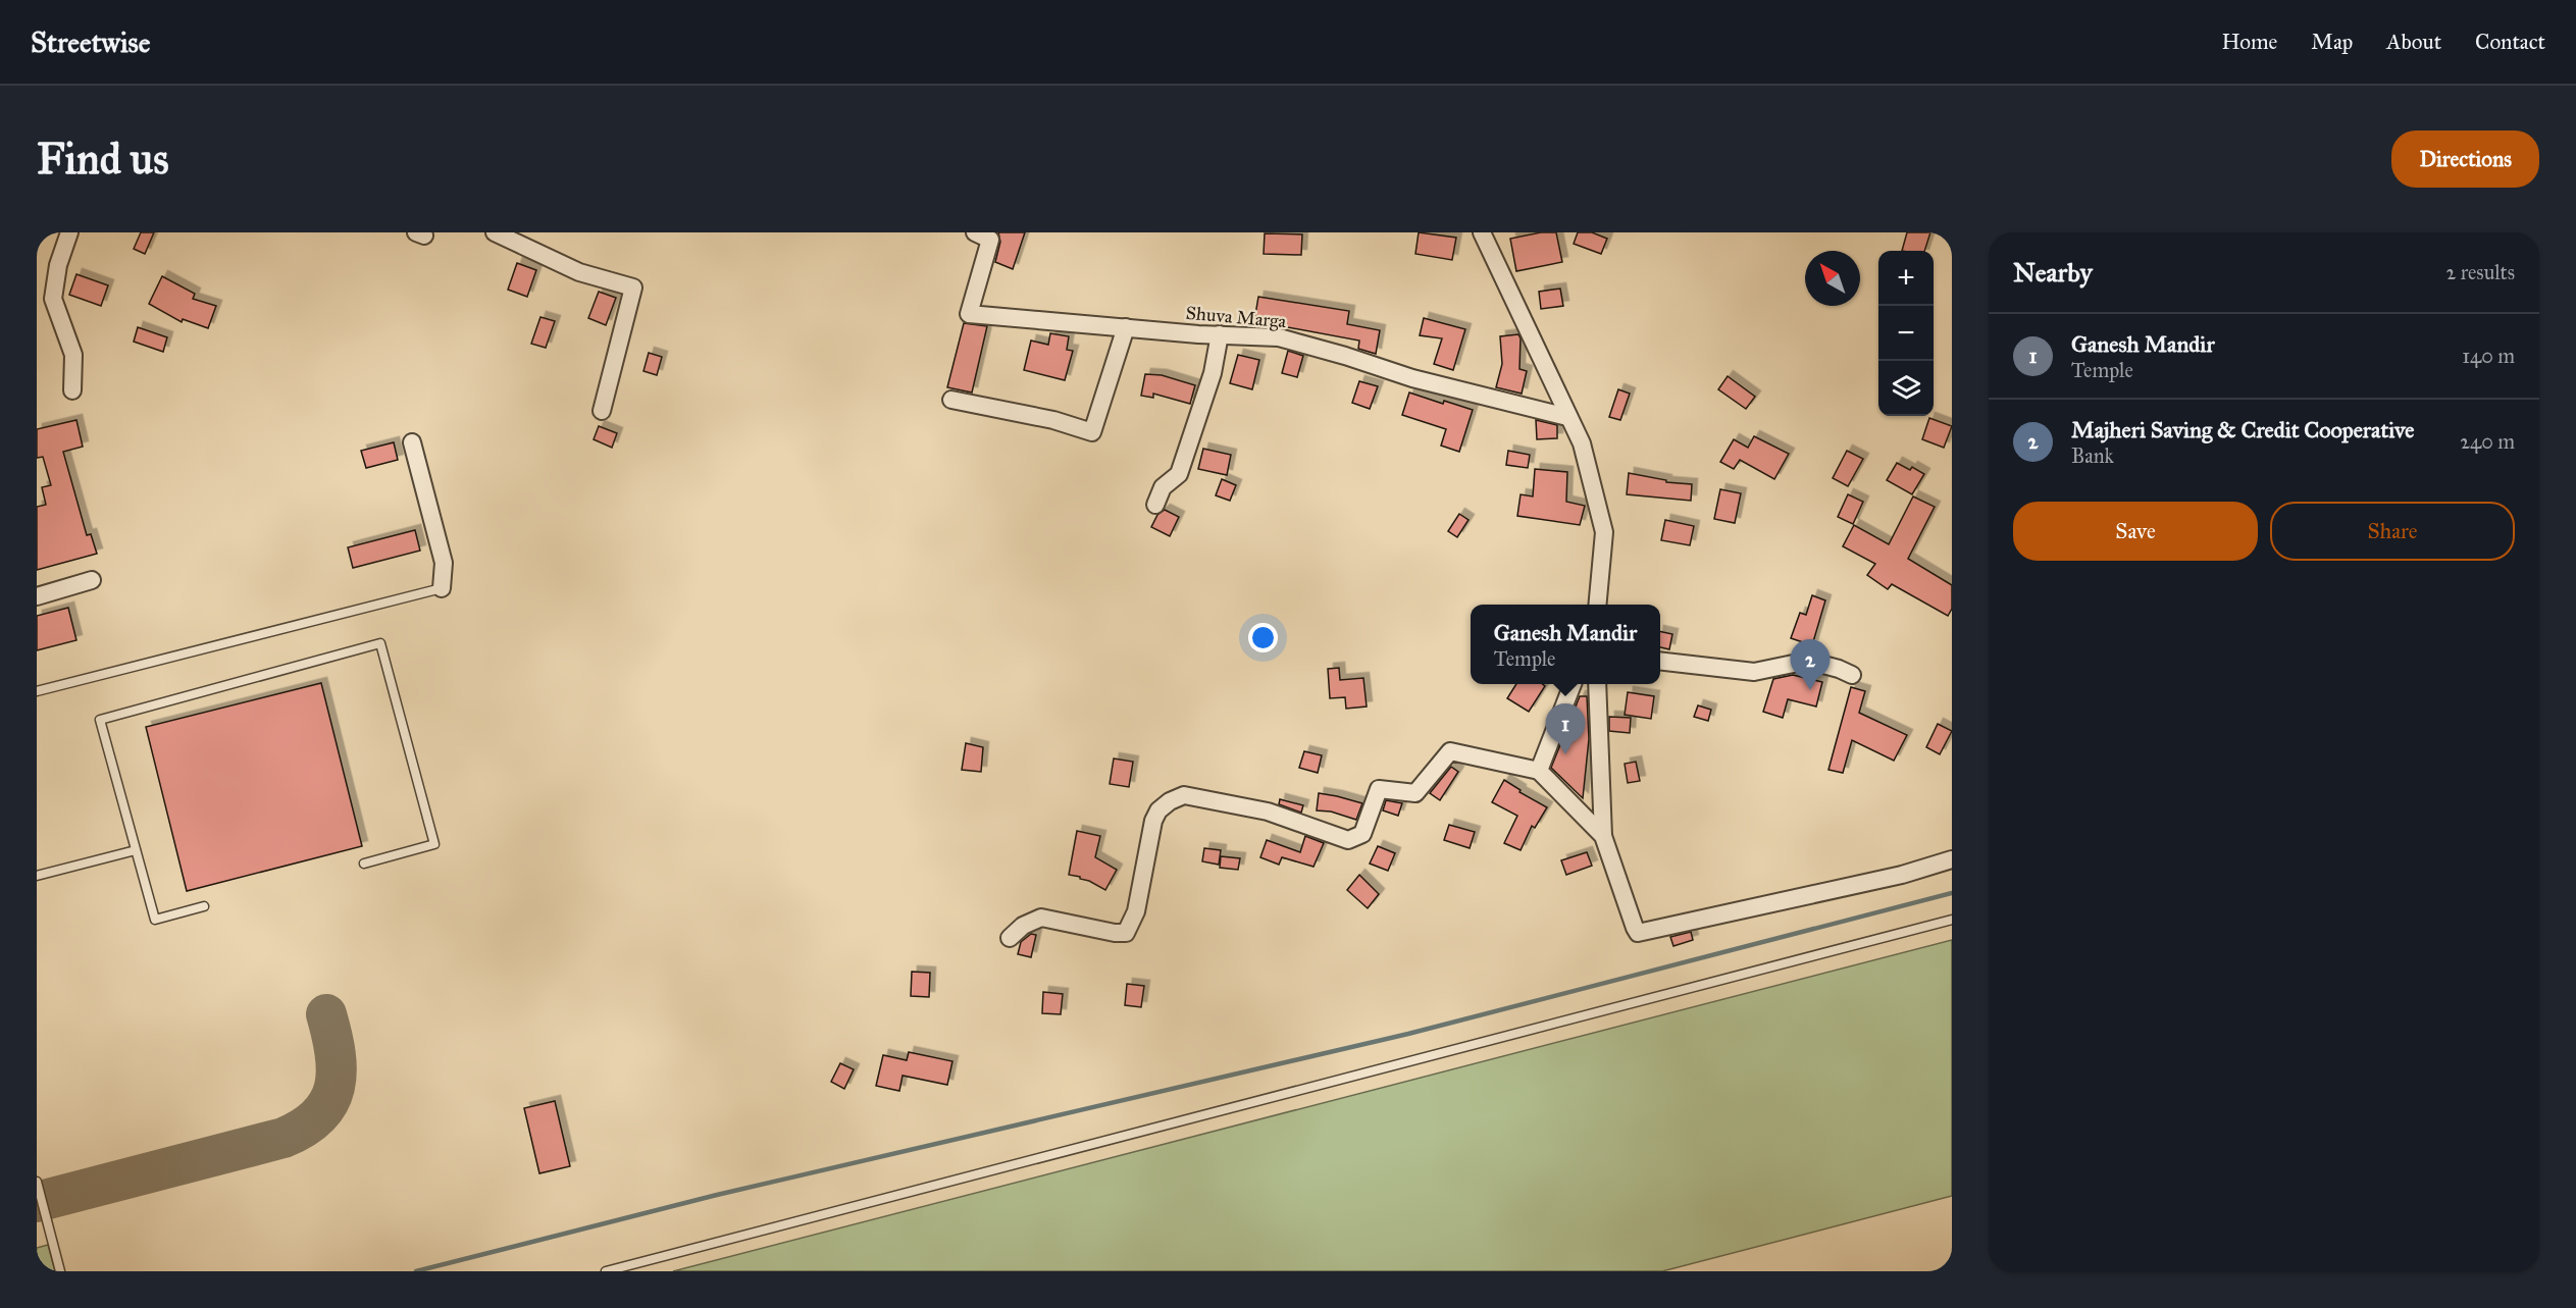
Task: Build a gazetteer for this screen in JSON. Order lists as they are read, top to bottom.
{
  "streets": {
    "street": ["Shuva Marga"]
  },
  "north": "top left",
  "page": {
    "header": "Streetwise",
    "nav": [
      "Home",
      "Map",
      "About",
      "Contact"
    ],
    "buttons": [
      "Directions",
      ["Save", "Share"]
    ],
    "title": "Find us",
    "heading": ["Nearby", "2 results"],
    "map_buttons": ["+", "−"],
    "list": [
      {
        "mark": "1",
        "name": "Ganesh Mandir",
        "note": "Temple",
        "value": "140 m"
      },
      {
        "mark": "2",
        "name": "Majheri Saving & Credit Cooperative",
        "note": "Bank",
        "value": "240 m"
      }
    ],
    "popup": ["Ganesh Mandir", "Temple"],
    "pins": ["2", "1"]
  }
}
